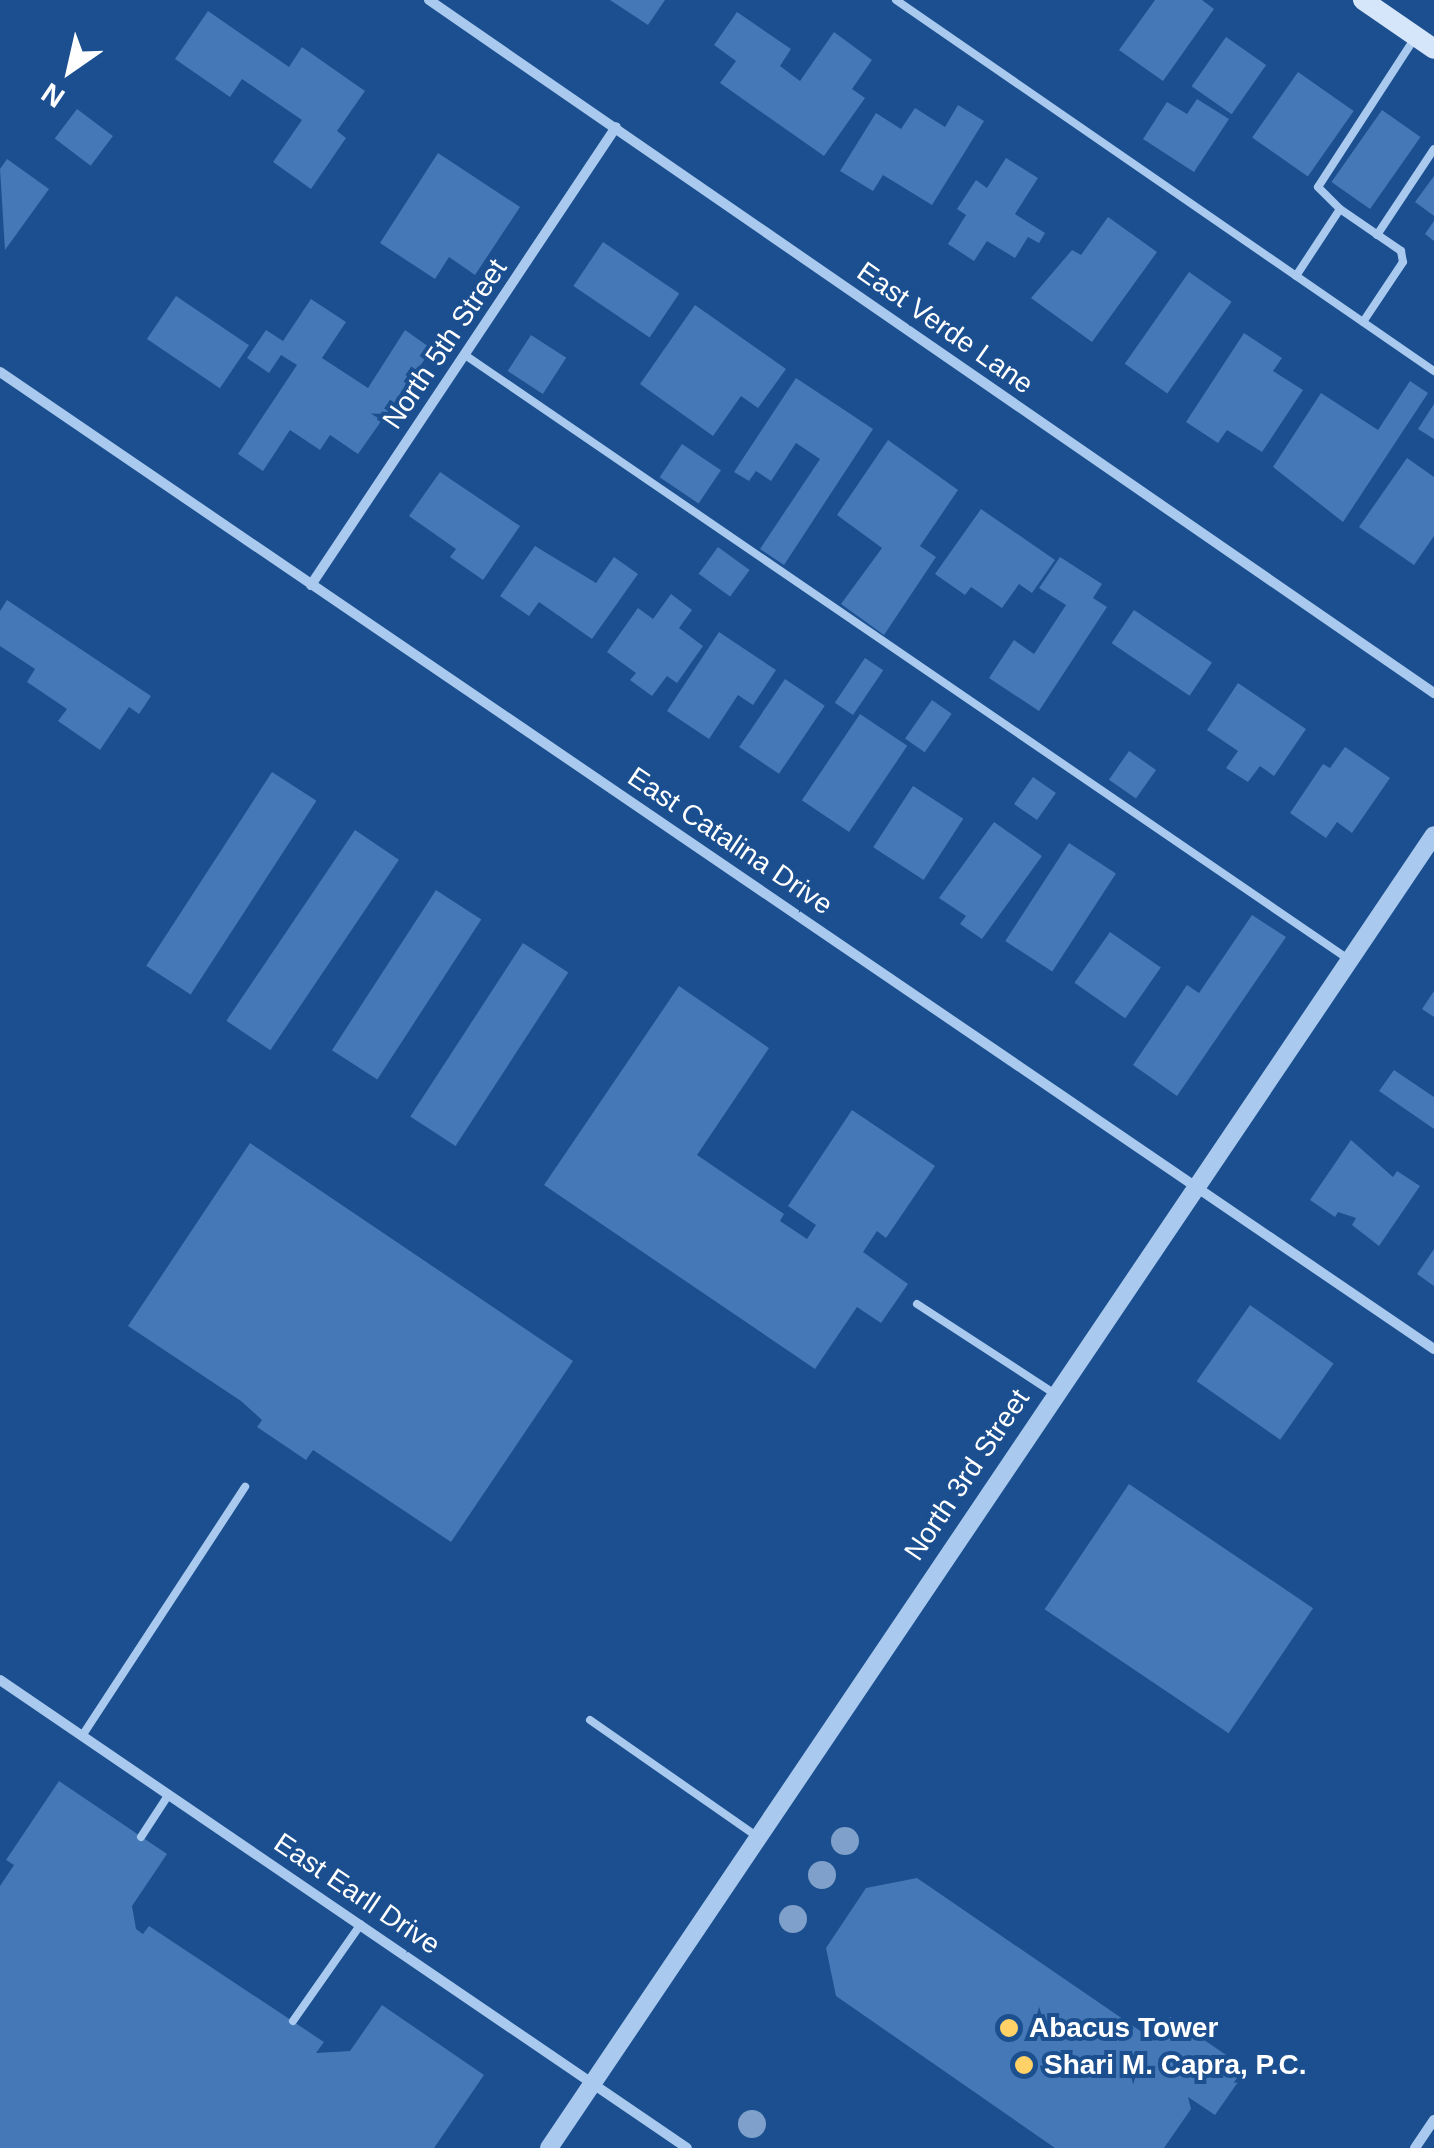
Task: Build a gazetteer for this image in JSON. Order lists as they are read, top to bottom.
{
  "streets": {
    "street": [
      "East Verde Lane",
      "North 5th Street",
      "East Catalina Drive",
      "North 3rd Street",
      "East Earll Drive"
    ]
  },
  "crossings": [
    ["East Verde Lane", "North 5th Street"],
    ["North 5th Street", "East Catalina Drive"],
    ["East Catalina Drive", "North 3rd Street"],
    ["North 3rd Street", "East Earll Drive"]
  ],
  "places": ["Abacus Tower", "Shari M. Capra, P.C."],
  "north": "bottom left"
}
